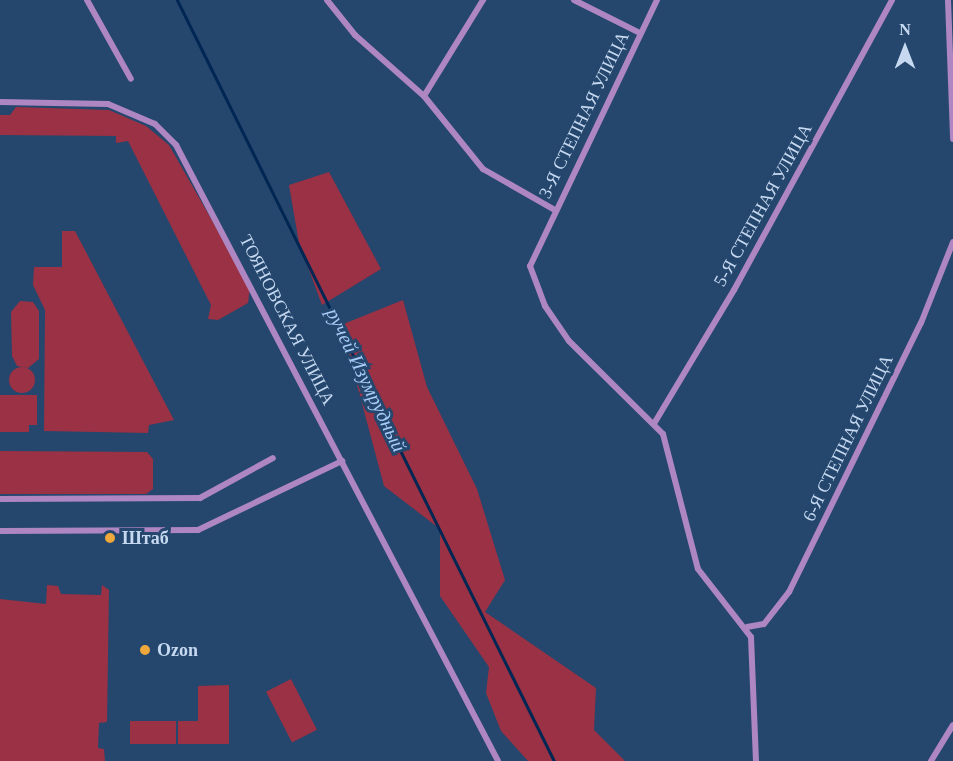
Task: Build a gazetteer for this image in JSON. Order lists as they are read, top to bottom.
{
  "streets": {
    "street": [
      "3-Я СТЕПНАЯ УЛИЦА",
      "5-Я СТЕПНАЯ УЛИЦА",
      "ТОЯНОВСКАЯ УЛИЦА",
      "6-Я СТЕПНАЯ УЛИЦА"
    ]
  },
  "crossings": [
    ["3-Я СТЕПНАЯ УЛИЦА", "5-Я СТЕПНАЯ УЛИЦА"],
    ["3-Я СТЕПНАЯ УЛИЦА", "6-Я СТЕПНАЯ УЛИЦА"]
  ],
  "water": ["ручей Изумрудный"],
  "places": ["Штаб", "Ozon"],
  "north": "top"
}
